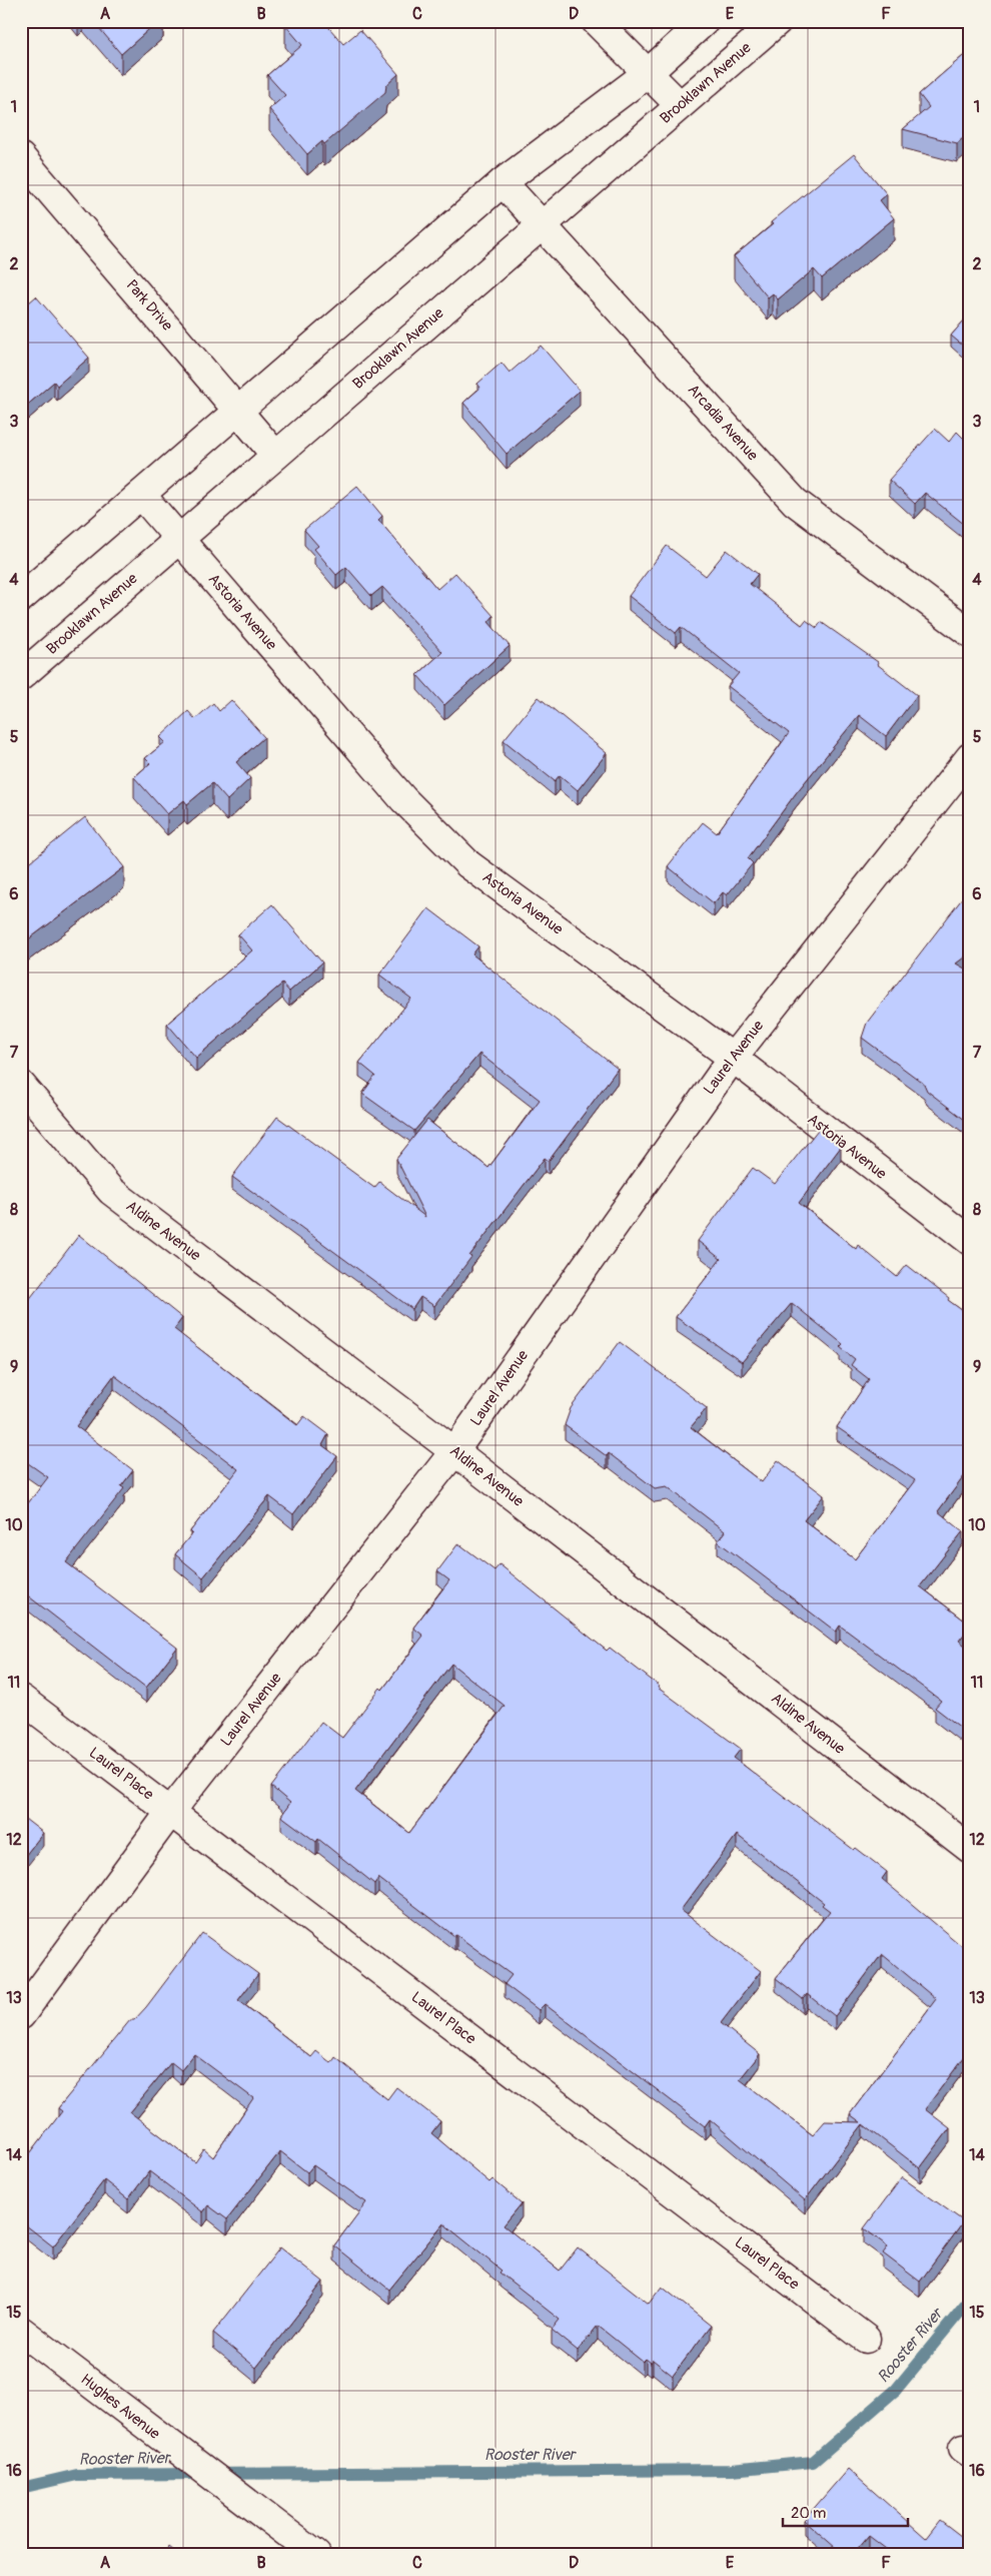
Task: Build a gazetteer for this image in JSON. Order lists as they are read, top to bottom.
{
  "streets": {
    "street": [
      "Brooklawn Avenue",
      "Park Drive",
      "Arcadia Avenue",
      "Astoria Avenue",
      "Laurel Avenue",
      "Aldine Avenue",
      "Laurel Place",
      "Hughes Avenue"
    ]
  },
  "crossings": [
    ["Brooklawn Avenue", "Park Drive"],
    ["Brooklawn Avenue", "Arcadia Avenue"],
    ["Brooklawn Avenue", "Astoria Avenue"],
    ["Astoria Avenue", "Laurel Avenue"],
    ["Laurel Avenue", "Aldine Avenue"],
    ["Laurel Avenue", "Laurel Place"]
  ],
  "water": ["Rooster River"],
  "scale_bar": "20 m",
  "grid": {
    "columns": [
      "A",
      "B",
      "C",
      "D",
      "E",
      "F"
    ],
    "rows": [
      "1",
      "2",
      "3",
      "4",
      "5",
      "6",
      "7",
      "8",
      "9",
      "10",
      "11",
      "12",
      "13",
      "14",
      "15",
      "16"
    ]
  }
}
